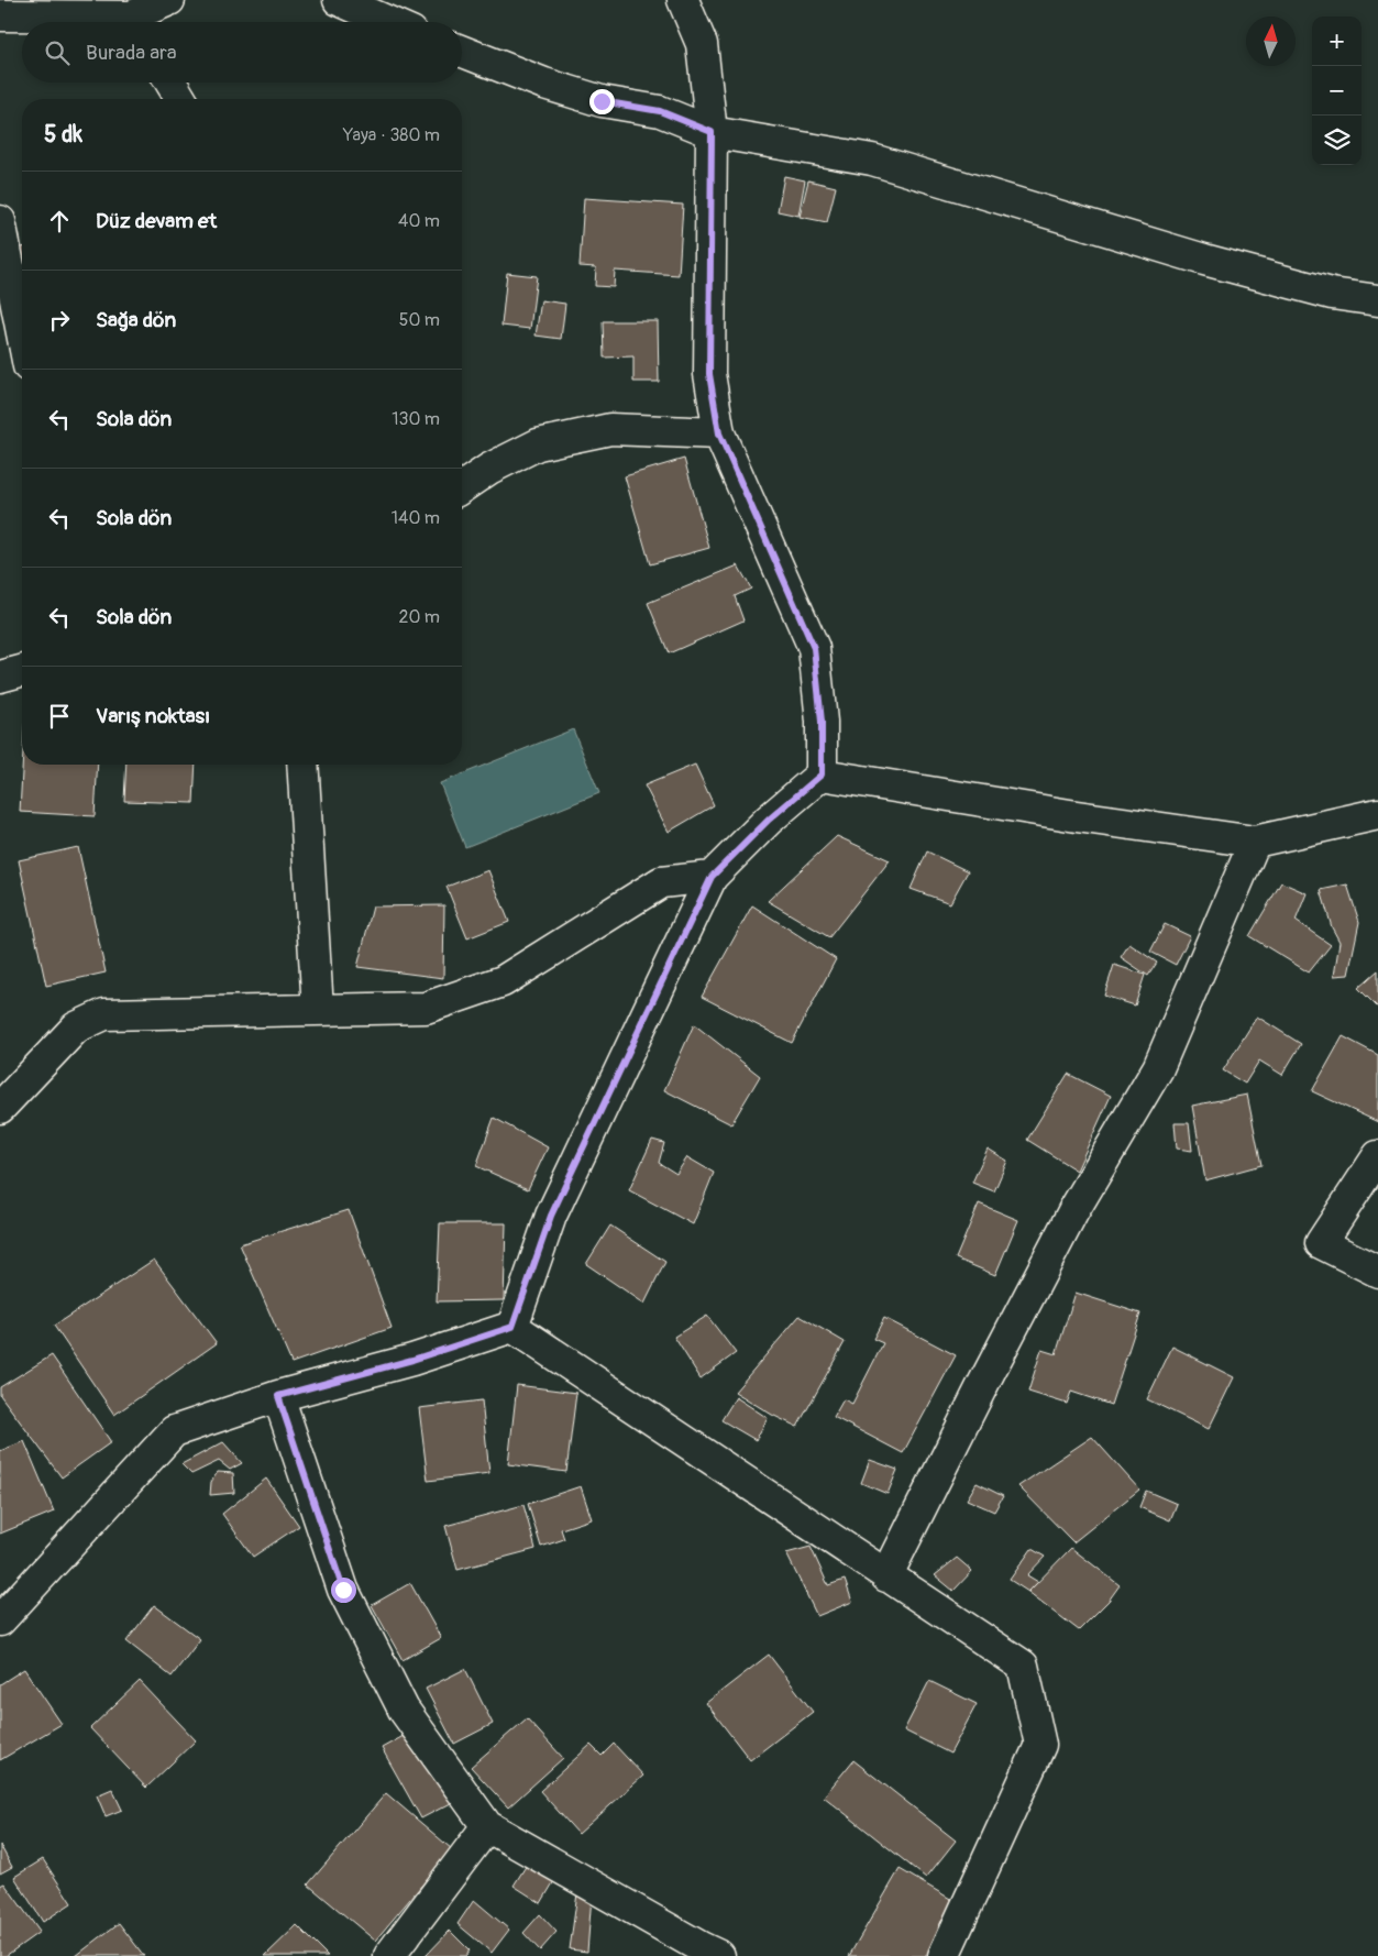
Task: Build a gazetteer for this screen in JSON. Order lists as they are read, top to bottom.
{
  "north": "top",
  "page": {
    "map_buttons": ["+", "−"],
    "search": "Burada ara",
    "heading": ["5 dk", "Yaya · 380 m"],
    "list": [
      ["Düz devam et", "40 m"],
      ["Sağa dön", "50 m"],
      ["Sola dön", "130 m"],
      ["Sola dön", "140 m"],
      ["Sola dön", "20 m"],
      "Varış noktası"
    ]
  }
}
